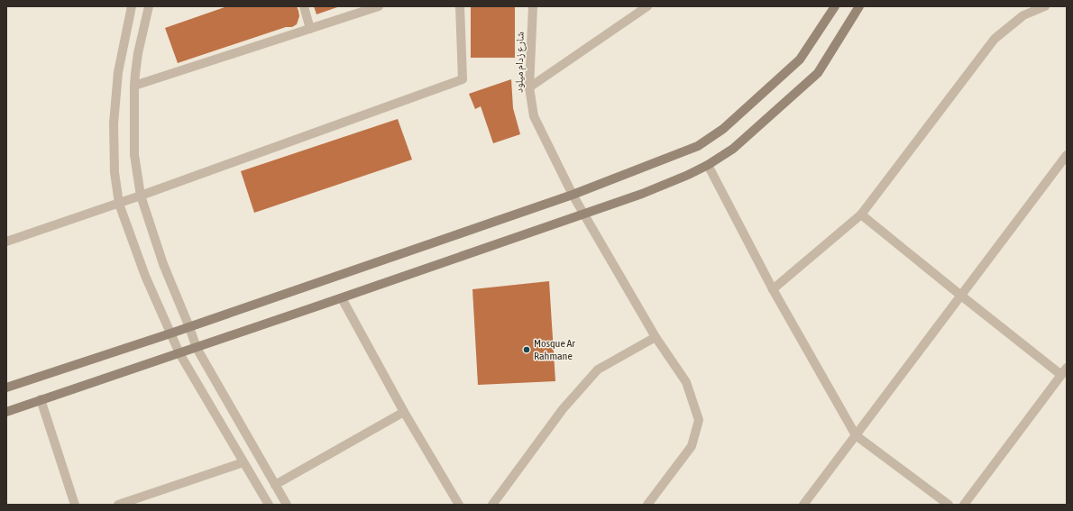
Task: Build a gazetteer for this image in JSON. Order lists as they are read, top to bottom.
{
  "streets": {
    "street": ["شارع زدام ميلود"]
  },
  "places": ["Mosque Ar Rahmane"]
}
